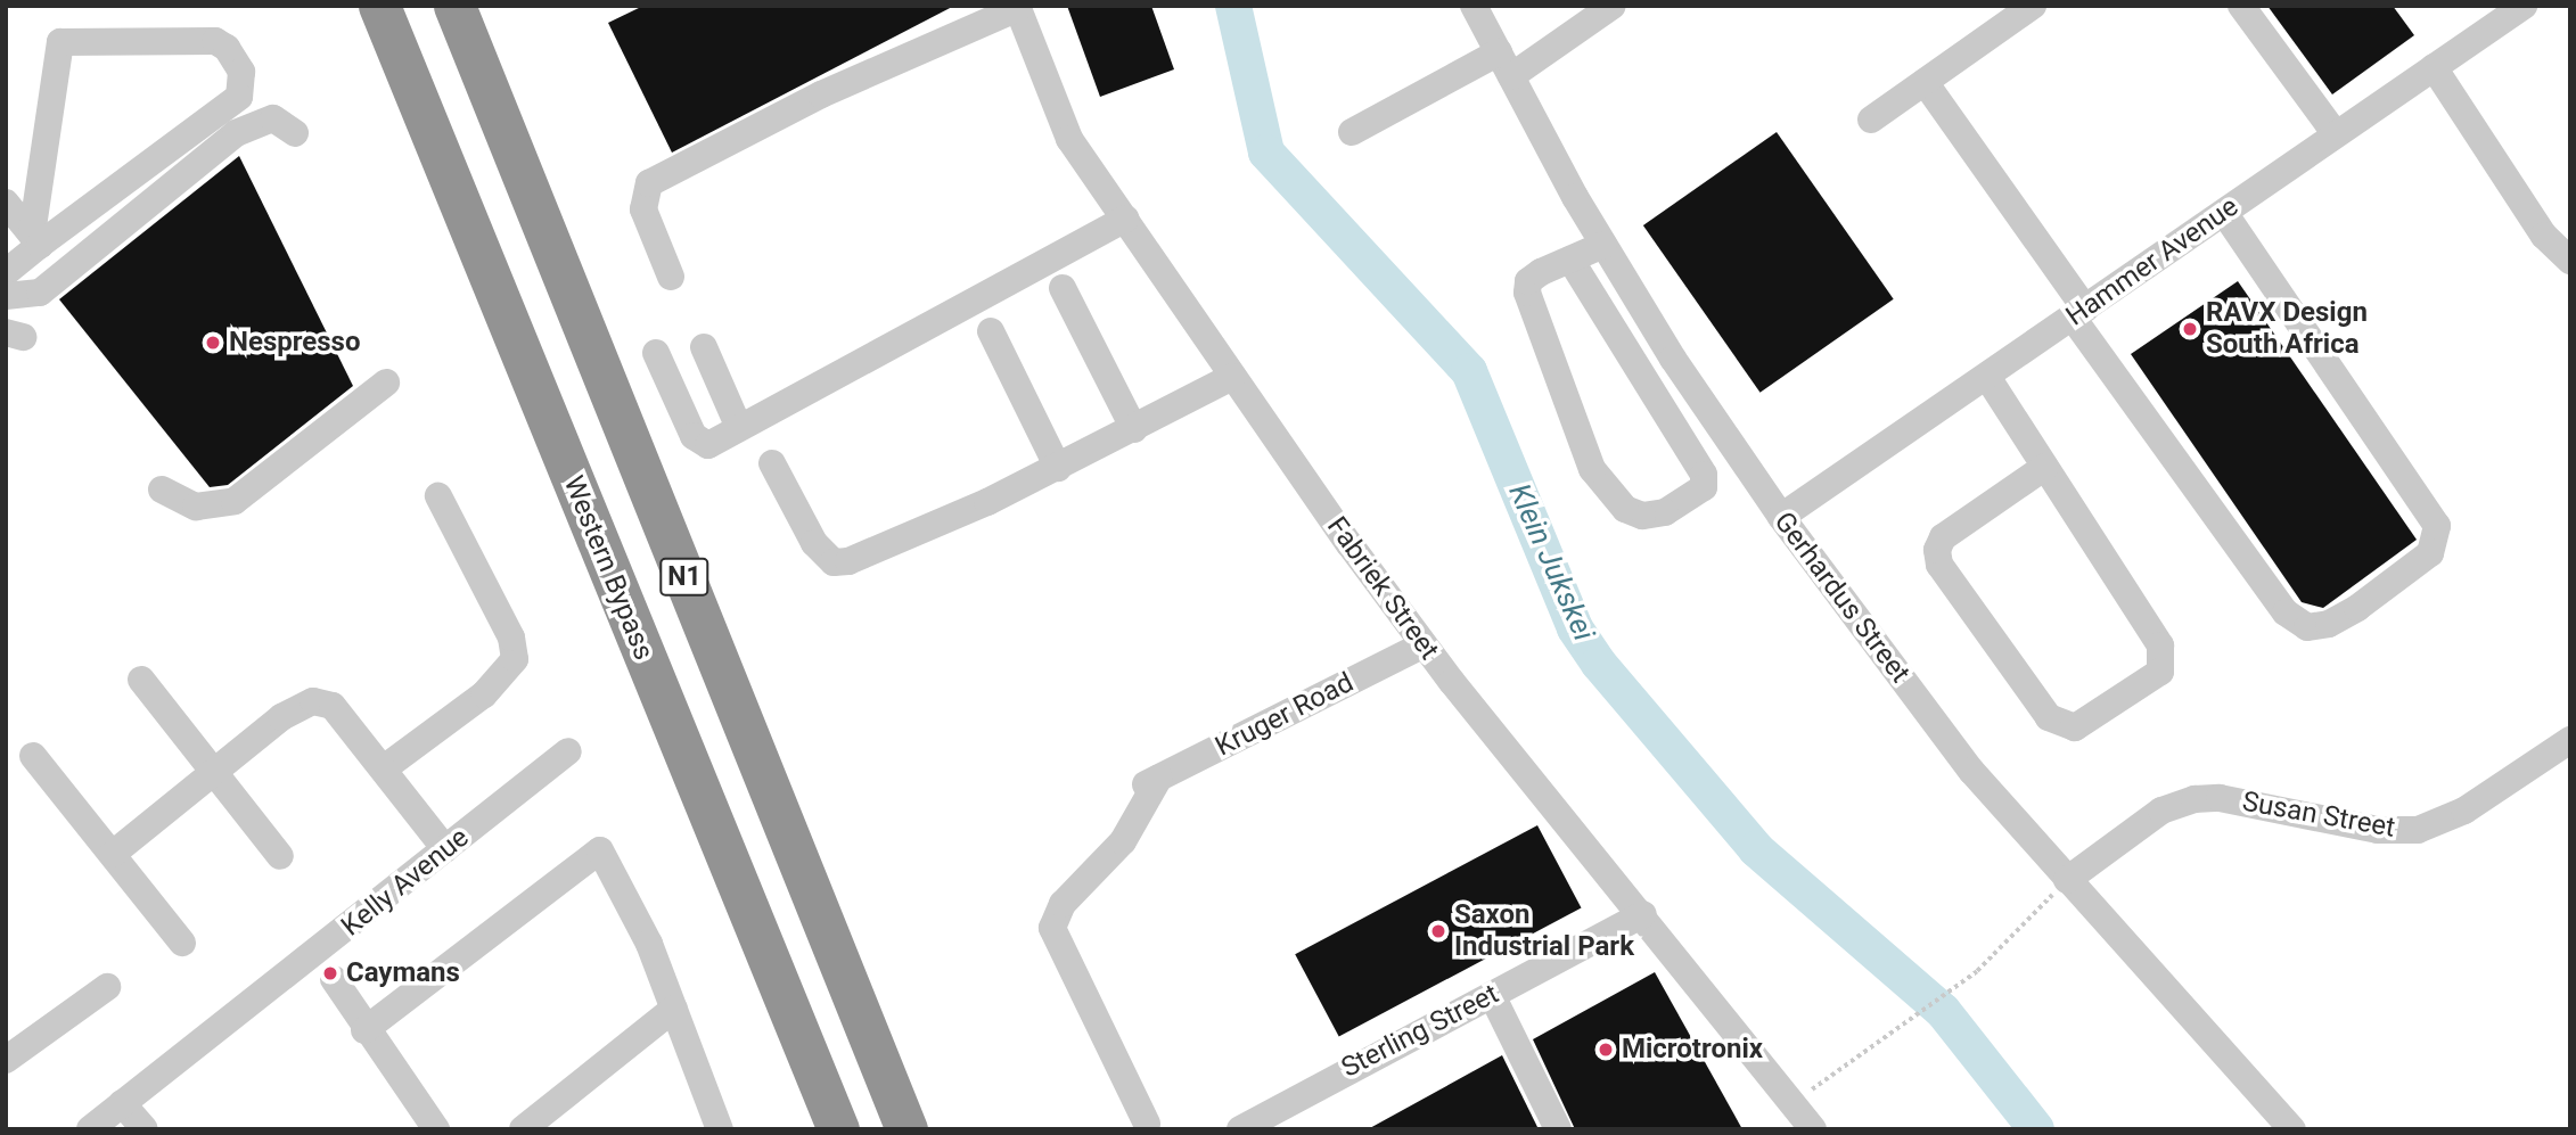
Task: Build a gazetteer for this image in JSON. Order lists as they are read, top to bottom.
{
  "streets": {
    "highway": ["Western Bypass", "N1"],
    "street": [
      "Hammer Avenue",
      "Fabriek Street",
      "Gerhardus Street",
      "Kruger Road",
      "Susan Street",
      "Kelly Avenue",
      "Sterling Street"
    ]
  },
  "crossings": [
    ["Hammer Avenue", "Gerhardus Street"],
    ["Fabriek Street", "Kruger Road"],
    ["Fabriek Street", "Sterling Street"],
    ["Gerhardus Street", "Susan Street"]
  ],
  "water": ["Klein Jukskei"],
  "places": [
    "RAVX Design South Africa",
    "Nespresso",
    "Saxon Industrial Park",
    "Caymans",
    "Microtronix"
  ]
}
